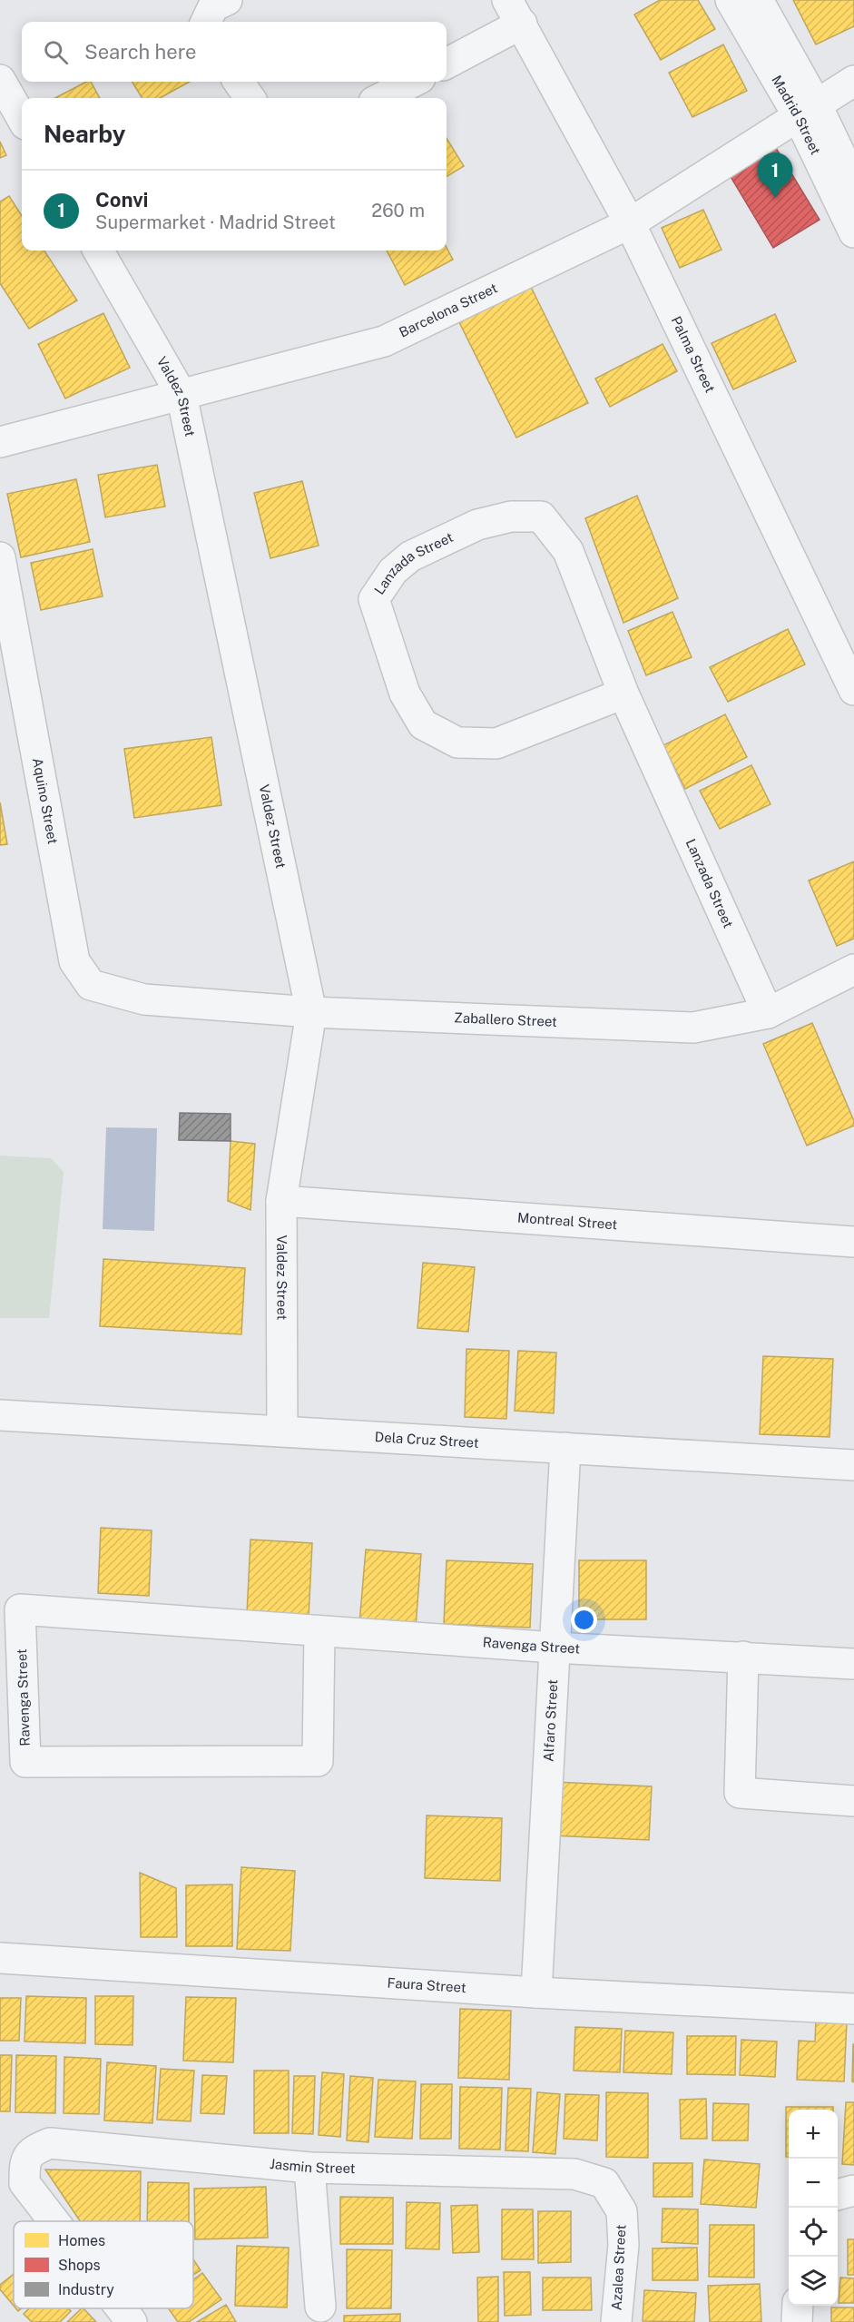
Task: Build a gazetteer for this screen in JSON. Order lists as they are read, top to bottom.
{
  "streets": {
    "street": [
      "Madrid Street",
      "Barcelona Street",
      "Palma Street",
      "Valdez Street",
      "Lanzada Street",
      "Aquino Street",
      "Zaballero Street",
      "Montreal Street",
      "Dela Cruz Street",
      "Ravenga Street",
      "Alfaro Street",
      "Faura Street",
      "Jasmin Street",
      "Azalea Street"
    ]
  },
  "crossings": [
    ["Madrid Street", "Barcelona Street"],
    ["Barcelona Street", "Palma Street"],
    ["Barcelona Street", "Valdez Street"],
    ["Valdez Street", "Zaballero Street"],
    ["Valdez Street", "Montreal Street"],
    ["Valdez Street", "Dela Cruz Street"],
    ["Lanzada Street", "Zaballero Street"],
    ["Aquino Street", "Zaballero Street"],
    ["Dela Cruz Street", "Alfaro Street"],
    ["Ravenga Street", "Alfaro Street"],
    ["Alfaro Street", "Faura Street"],
    ["Jasmin Street", "Azalea Street"]
  ],
  "legend": ["Homes", "Shops", "Industry"],
  "page": {
    "search": "Search here",
    "heading": "Nearby",
    "pins": "1",
    "list": [
      {
        "mark": "1",
        "name": "Convi",
        "note": "Supermarket · Madrid Street",
        "value": "260 m"
      }
    ],
    "map_buttons": ["+", "−"]
  }
}
